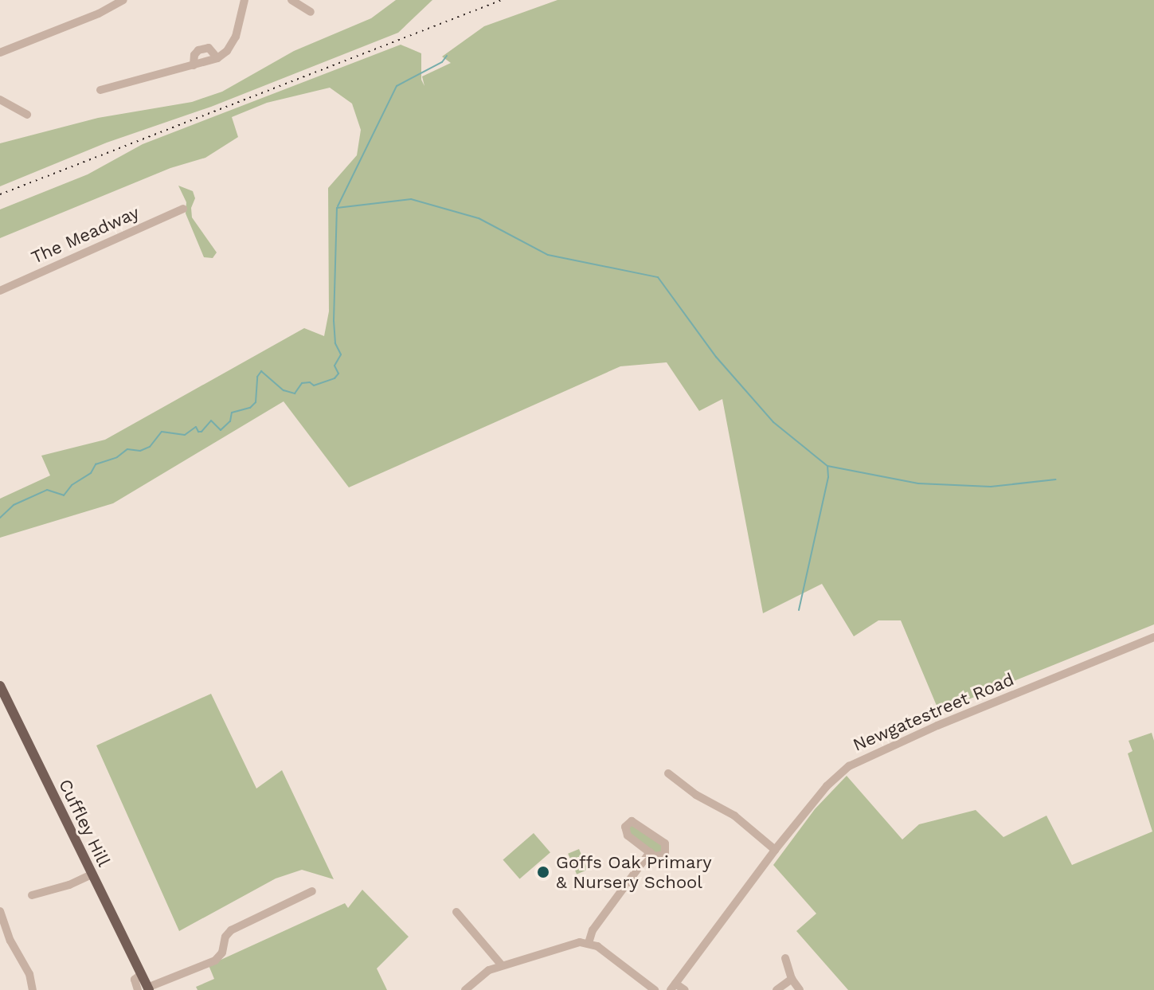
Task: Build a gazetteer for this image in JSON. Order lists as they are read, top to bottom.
{
  "streets": {
    "main road": ["Cuffley Hill"],
    "street": ["The Meadway", "Newgatestreet Road"]
  },
  "places": ["Goffs Oak Primary & Nursery School"]
}
